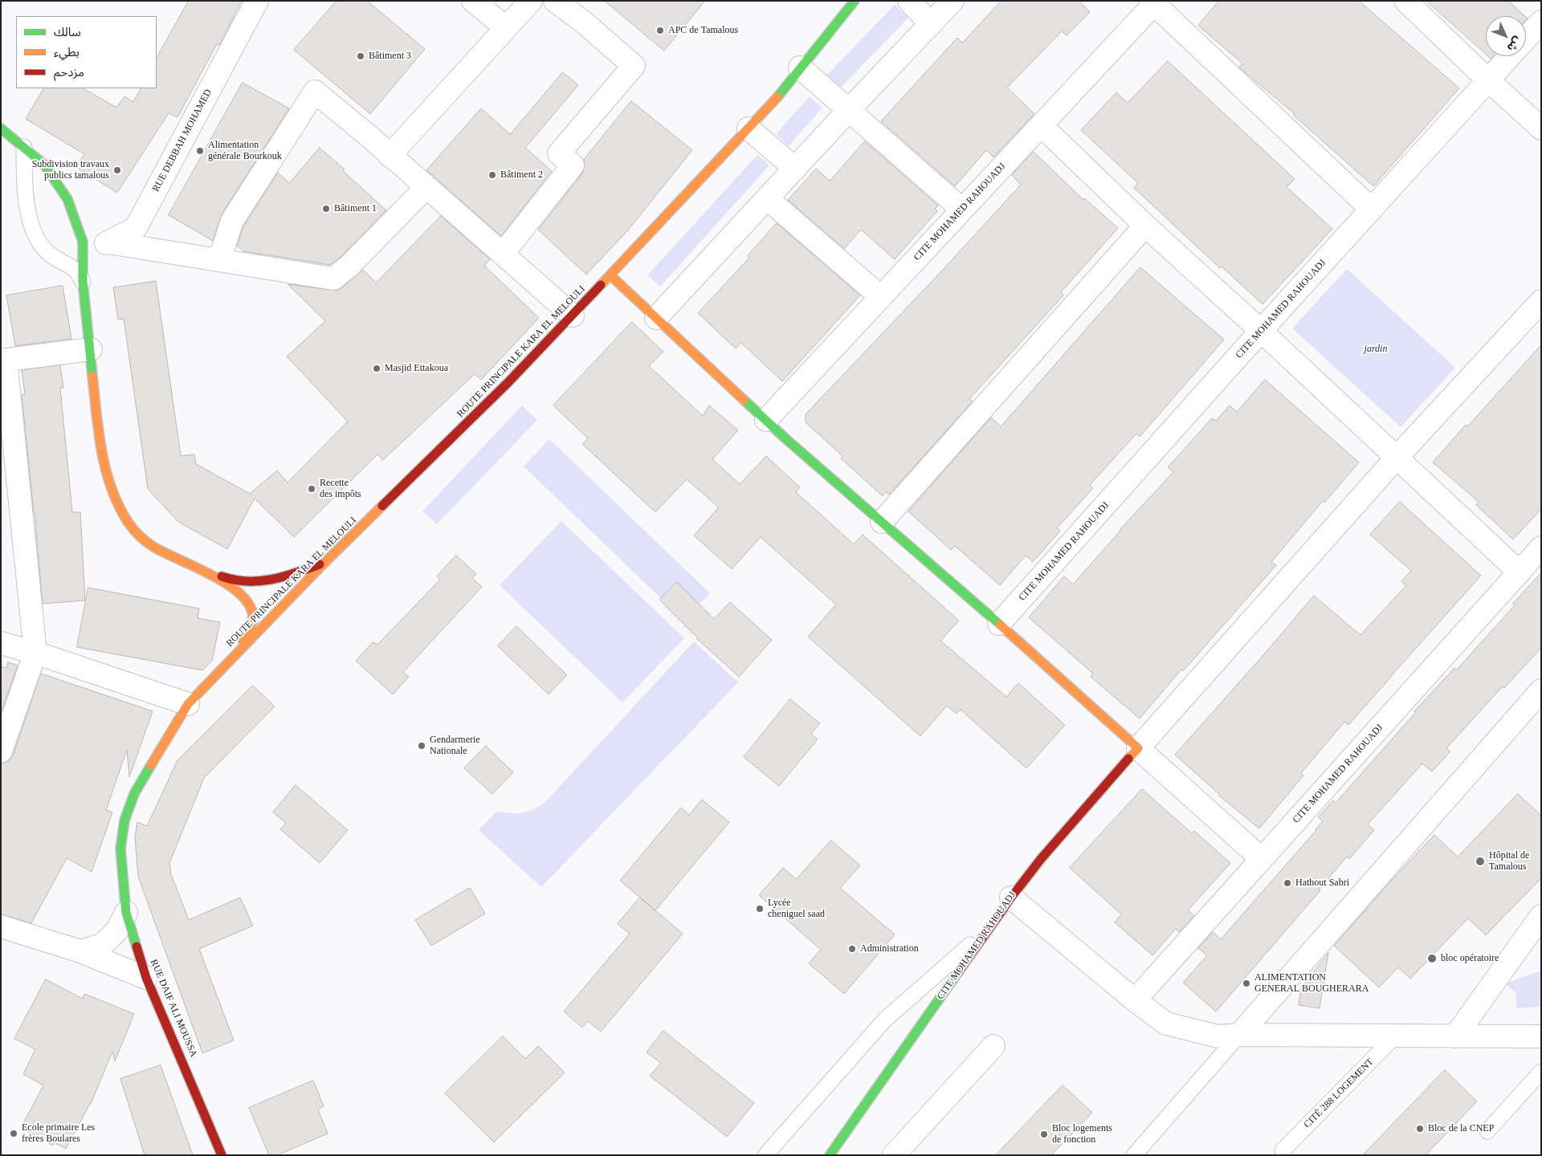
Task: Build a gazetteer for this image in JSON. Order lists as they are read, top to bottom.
{
  "streets": {
    "street": [
      "RUE DEBBAH MOHAMED",
      "CITE MOHAMED RAHOUADJ",
      "ROUTE PRINCIPALE KARA EL MELOULI",
      "RUE DAIF ALI MOUSSA"
    ],
    "lane": ["CITÉ 288 LOGEMENT"]
  },
  "crossings": [
    ["ROUTE PRINCIPALE KARA EL MELOULI", "RUE DAIF ALI MOUSSA"]
  ],
  "parks": ["jardin"],
  "places": [
    "APC de Tamalous",
    "Bâtiment 3",
    "Alimentation générale Bourkouk",
    "Subdivision travaux publics tamalous",
    "Bâtiment 2",
    "Bâtiment 1",
    "Masjid Ettakoua",
    "Recette des impôts",
    "Gendarmerie Nationale",
    "Hôpital de Tamalous",
    "Hathout Sabri",
    "Lycée cheniguel saad",
    "Administration",
    "bloc opératoire",
    "ALIMENTATION GENERAL BOUGHERARA",
    "Bloc de la CNEP",
    "Ecole primaire Les frères Boulares",
    "Bloc logements de fonction"
  ],
  "legend": ["سالك", "بطيء", "مزدحم"],
  "north": "bottom right"
}
